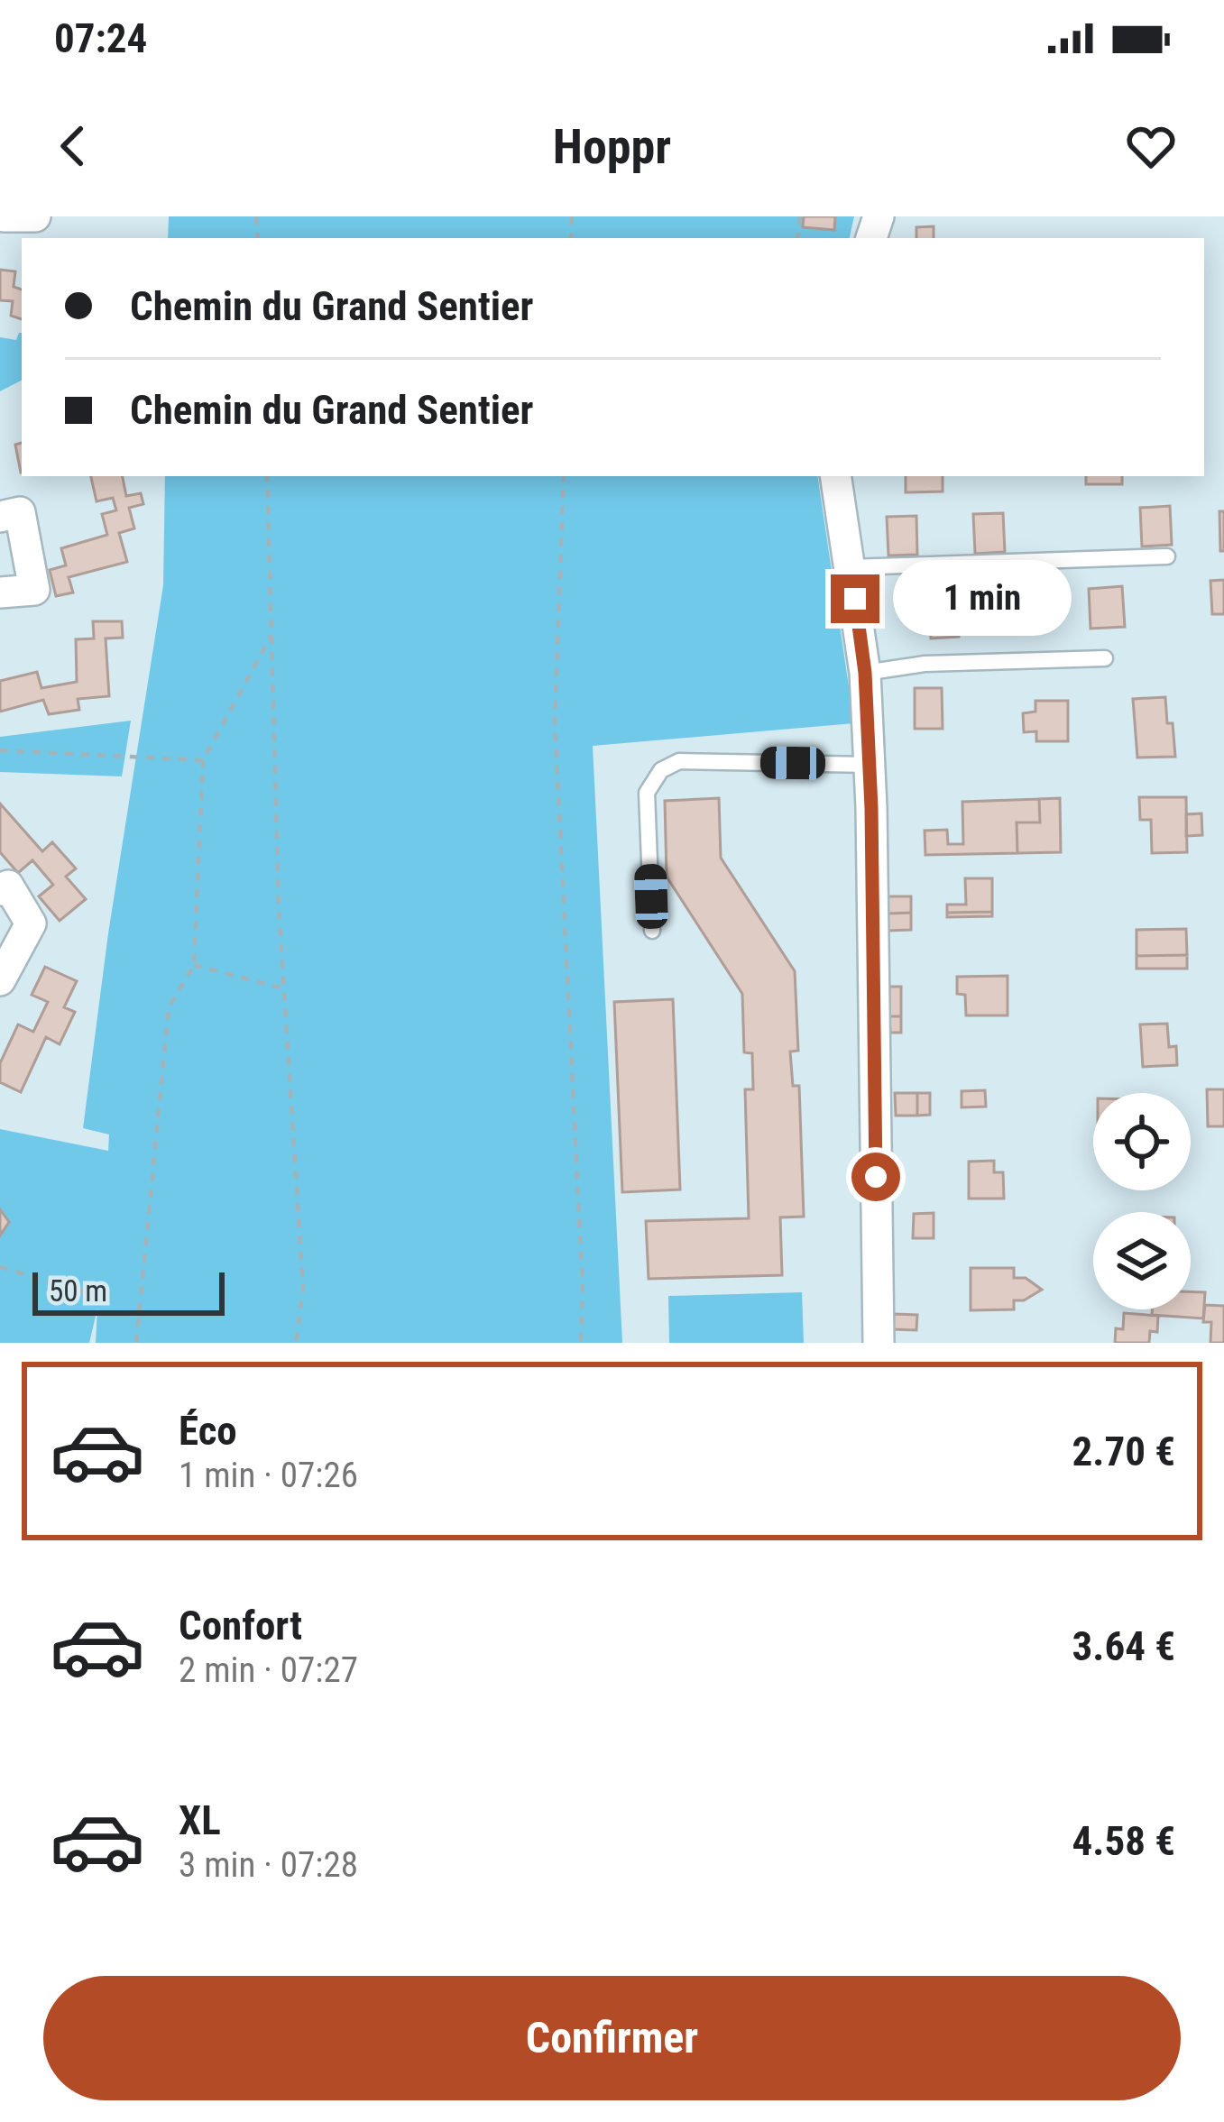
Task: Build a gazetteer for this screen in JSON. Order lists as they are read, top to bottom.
{
  "scale_bar": "50 m",
  "page": {
    "status": "07:24",
    "header": "Hoppr",
    "banner": ["Chemin du Grand Sentier", "Chemin du Grand Sentier"],
    "bubble": "1 min",
    "scale": "50 m",
    "list": [
      {
        "name": "Éco",
        "note": "1 min · 07:26",
        "value": "2.70 €"
      },
      {
        "name": "Confort",
        "note": "2 min · 07:27",
        "value": "3.64 €"
      },
      {
        "name": "XL",
        "note": "3 min · 07:28",
        "value": "4.58 €"
      }
    ],
    "buttons": "Confirmer"
  }
}
